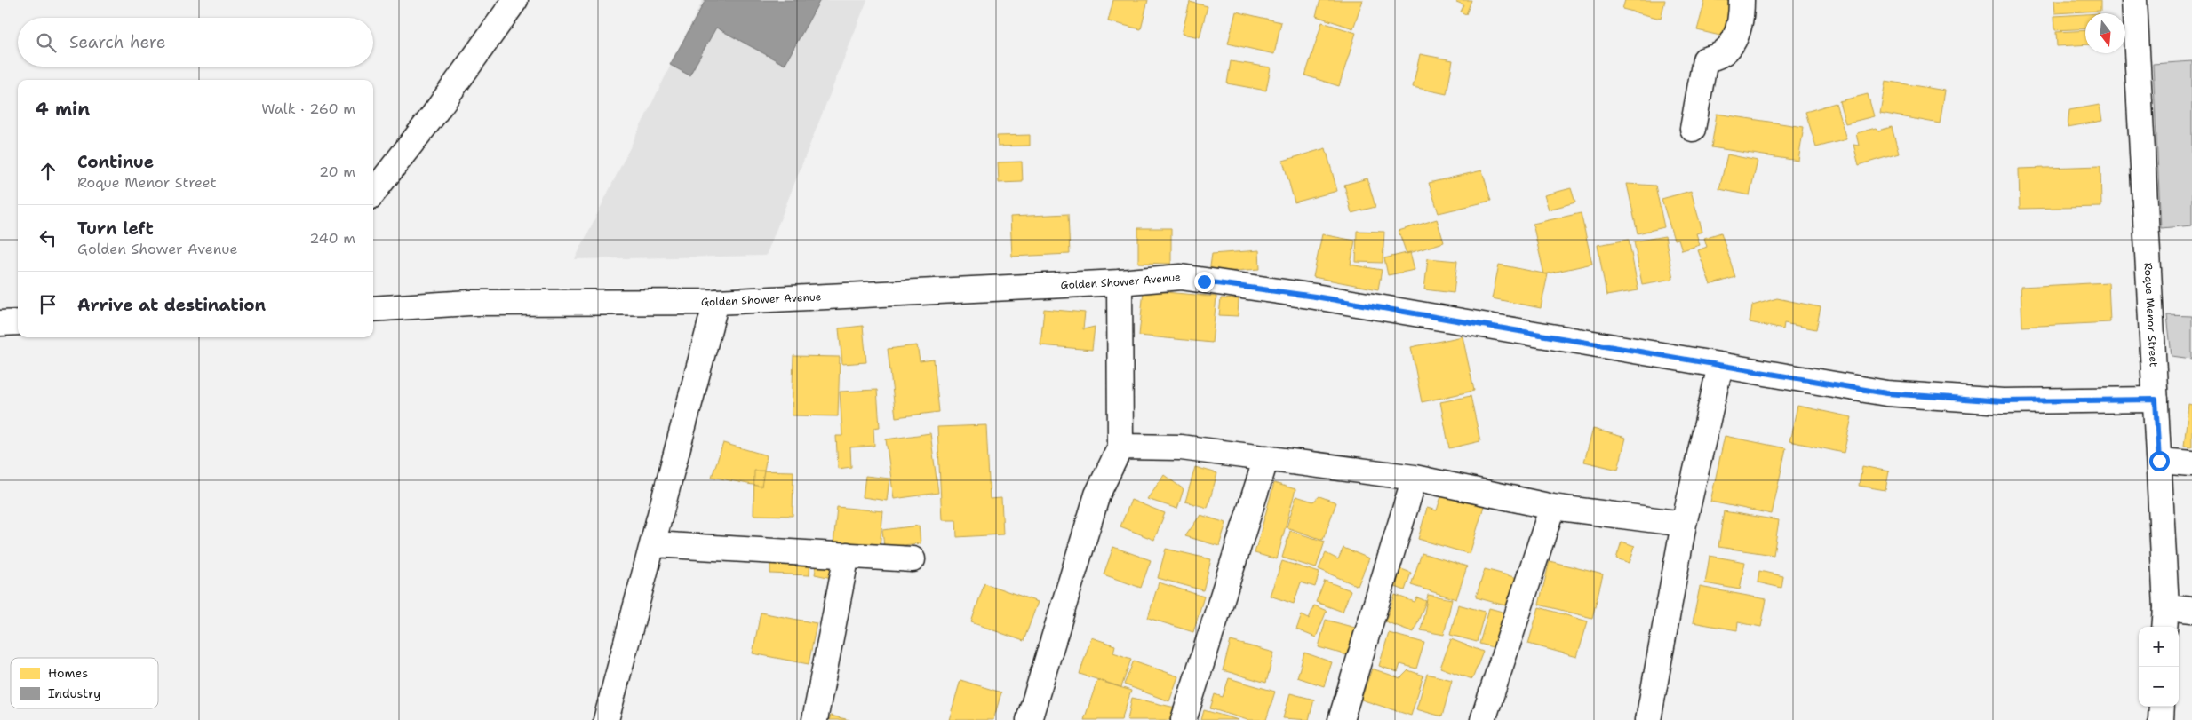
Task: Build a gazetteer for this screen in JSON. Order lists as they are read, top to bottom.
{
  "streets": {
    "street": ["Golden Shower Avenue", "Roque Menor Street"]
  },
  "crossings": [
    ["Golden Shower Avenue", "Roque Menor Street"]
  ],
  "legend": ["Homes", "Industry"],
  "north": "bottom",
  "page": {
    "search": "Search here",
    "heading": ["4 min", "Walk · 260 m"],
    "list": [
      ["Continue", "Roque Menor Street", "20 m"],
      ["Turn left", "Golden Shower Avenue", "240 m"],
      "Arrive at destination"
    ],
    "map_buttons": ["+", "−"]
  }
}
